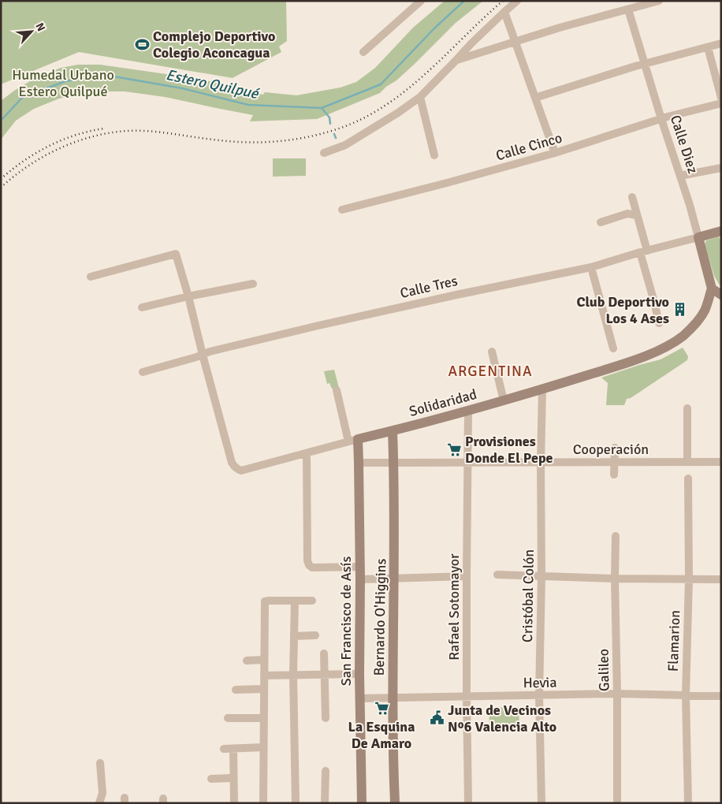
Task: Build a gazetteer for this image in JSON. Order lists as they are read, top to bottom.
{
  "streets": {
    "main road": [
      "Calle Diez",
      "Calle Tres",
      "Solidaridad",
      "Bernardo O'Higgins",
      "San Francisco de Asís"
    ],
    "street": [
      "Calle Cinco",
      "Cooperación",
      "Cristóbal Colón",
      "Rafael Sotomayor",
      "Flamarion",
      "Galileo",
      "Hevia"
    ]
  },
  "crossings": [
    ["Calle Diez", "Calle Cinco"],
    ["Calle Diez", "Calle Tres"],
    ["Calle Diez", "Solidaridad"],
    ["Calle Tres", "Solidaridad"],
    ["Solidaridad", "Cristóbal Colón"],
    ["Solidaridad", "Rafael Sotomayor"],
    ["Solidaridad", "Bernardo O'Higgins"],
    ["Solidaridad", "San Francisco de Asís"],
    ["Cooperación", "Cristóbal Colón"],
    ["Cooperación", "Rafael Sotomayor"],
    ["Cooperación", "Bernardo O'Higgins"],
    ["Cooperación", "San Francisco de Asís"],
    ["Cristóbal Colón", "Hevia"],
    ["Rafael Sotomayor", "Hevia"],
    ["Bernardo O'Higgins", "Hevia"],
    ["San Francisco de Asís", "Hevia"],
    ["Flamarion", "Hevia"],
    ["Galileo", "Hevia"]
  ],
  "districts": ["ARGENTINA"],
  "water": ["Estero Quilpué"],
  "parks": ["Humedal Urbano Estero Quilpué"],
  "places": {
    "sports": ["Complejo Deportivo Colegio Aconcagua"],
    "building": ["Club Deportivo Los 4 Ases"],
    "supermarket": ["Provisiones Donde El Pepe", "La Esquina De Amaro"],
    "public building": ["Junta de Vecinos Nº6 Valencia Alto"]
  },
  "north": "top right"
}
